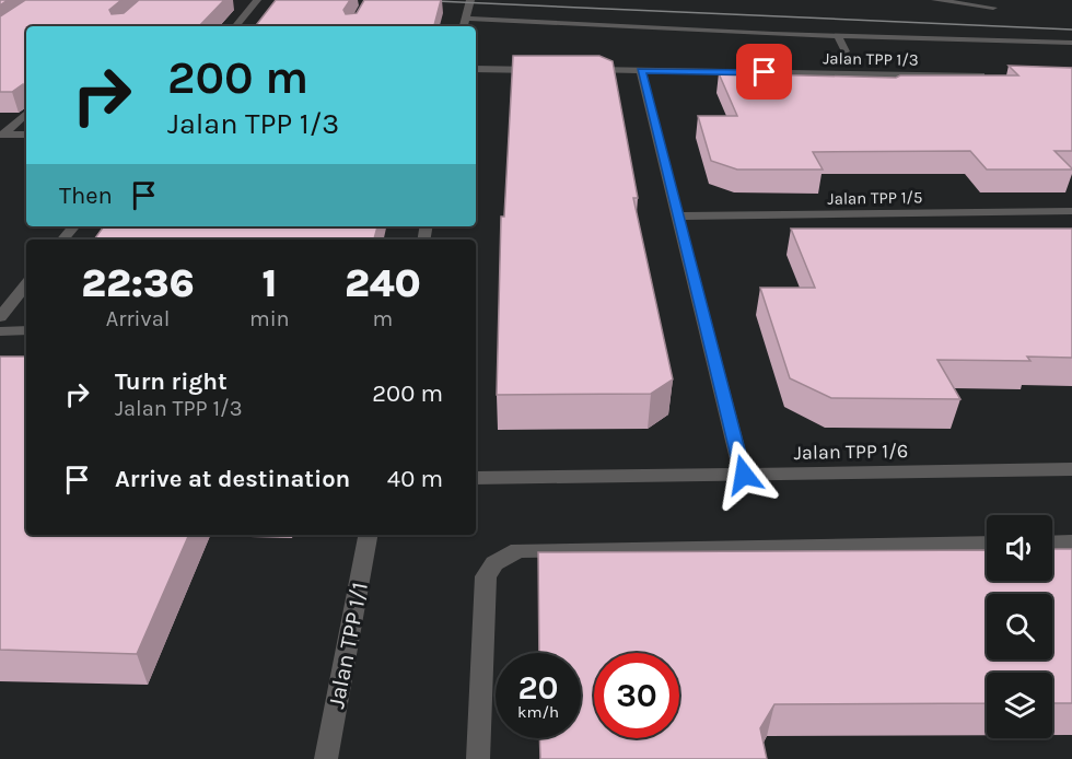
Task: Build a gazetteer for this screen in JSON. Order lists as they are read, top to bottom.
{
  "streets": {
    "street": [
      "Jalan TPP 1/3",
      "Jalan TPP 1/5",
      "Jalan TPP 1/6",
      "Jalan TPP 1/1"
    ]
  },
  "page": {
    "turn": ["200 m", "Jalan TPP 1/3"],
    "then": "Then",
    "eta": [
      "22:36",
      "Arrival",
      "1",
      "min",
      "240",
      "m"
    ],
    "list": [
      {
        "name": "Turn right",
        "note": "Jalan TPP 1/3",
        "value": "200 m"
      },
      {
        "name": "Arrive at destination",
        "value": "40 m"
      }
    ],
    "speed": "20 km/h",
    "limit": "30"
  }
}
